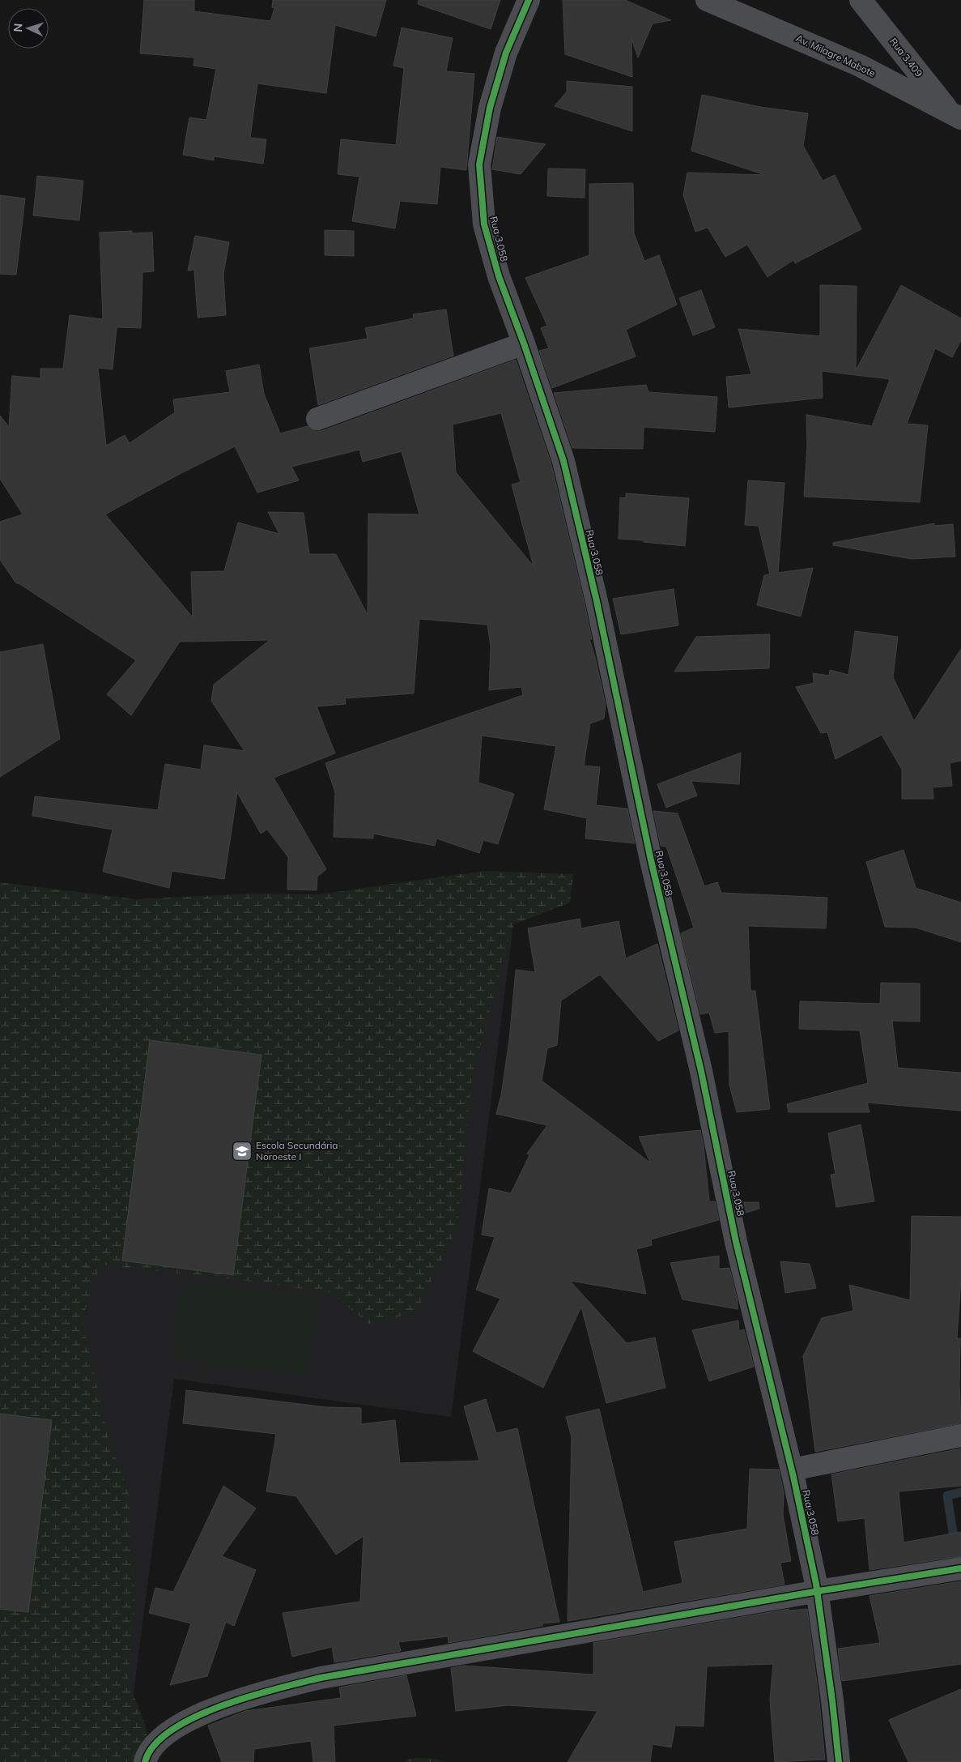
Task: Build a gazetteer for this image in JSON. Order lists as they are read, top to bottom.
{
  "streets": {
    "street": ["Av. Milagre Mabote", "Rua 3.409", "Rua 3.058"]
  },
  "crossings": [
    ["Av. Milagre Mabote", "Rua 3.409"]
  ],
  "places": {
    "school or university": ["Escola Secundária Noroeste I"]
  },
  "north": "left"
}
